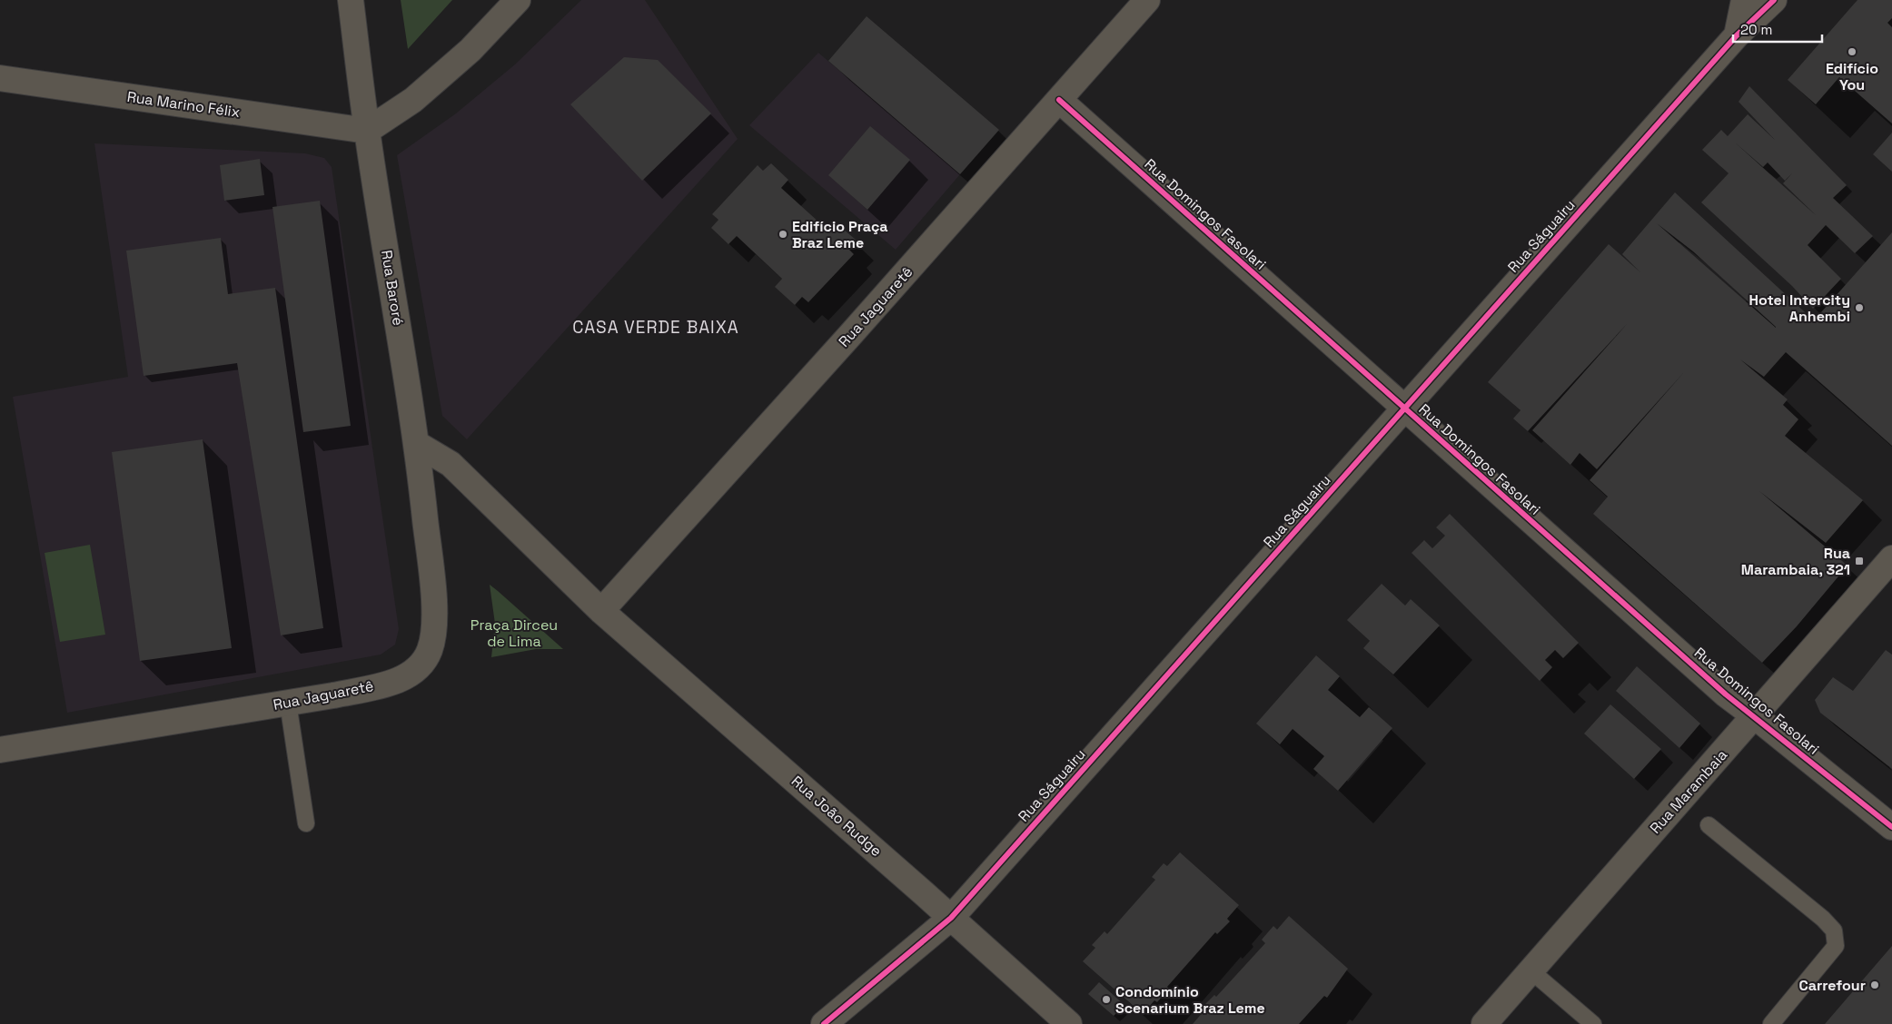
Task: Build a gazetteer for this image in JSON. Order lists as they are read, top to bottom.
{
  "streets": {
    "street": [
      "Rua Marino Félix",
      "Rua Domingos Fasolari",
      "Rua Ságuairu",
      "Rua Baroré",
      "Rua Jaguaretê",
      "Rua Marambaia",
      "Rua João Rudge"
    ]
  },
  "crossings": [
    ["Rua Marino Félix", "Rua Baroré"],
    ["Rua Domingos Fasolari", "Rua Ságuairu"],
    ["Rua Domingos Fasolari", "Rua Jaguaretê"],
    ["Rua Domingos Fasolari", "Rua Marambaia"],
    ["Rua Ságuairu", "Rua João Rudge"],
    ["Rua Baroré", "Rua Jaguaretê"],
    ["Rua Jaguaretê", "Rua João Rudge"]
  ],
  "districts": ["CASA VERDE BAIXA"],
  "parks": ["Praça Dirceu de Lima"],
  "places": {
    "other": [
      "Edifício You",
      "Edifício Praça Braz Leme",
      "Hotel Intercity Anhembi",
      "Carrefour",
      "Condomínio Scenarium Braz Leme"
    ],
    "transit": ["Rua Marambaia, 321"]
  },
  "scale_bar": "20 m"
}
